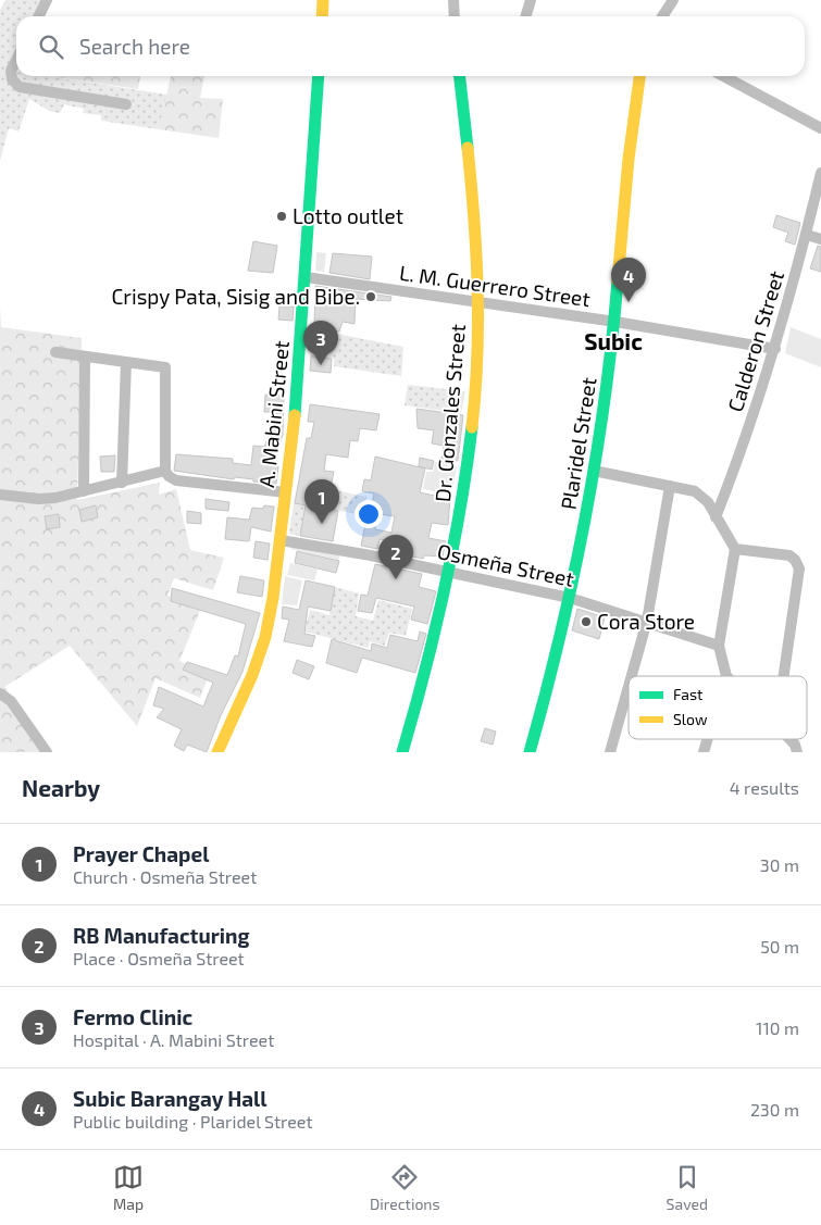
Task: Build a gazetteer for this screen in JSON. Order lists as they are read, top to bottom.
{
  "streets": {
    "street": [
      "L. M. Guerrero Street",
      "Calderon Street",
      "Dr. Gonzales Street",
      "A. Mabini Street",
      "Plaridel Street",
      "Osmeña Street"
    ]
  },
  "crossings": [
    ["L. M. Guerrero Street", "Calderon Street"],
    ["L. M. Guerrero Street", "Dr. Gonzales Street"],
    ["L. M. Guerrero Street", "A. Mabini Street"],
    ["L. M. Guerrero Street", "Plaridel Street"],
    ["Dr. Gonzales Street", "Osmeña Street"],
    ["A. Mabini Street", "Osmeña Street"],
    ["Plaridel Street", "Osmeña Street"]
  ],
  "districts": ["Subic"],
  "places": ["Lotto outlet", "Crispy Pata, Sisig and Bibe.", "Cora Store"],
  "legend": ["Fast", "Slow"],
  "page": {
    "search": "Search here",
    "pins": [
      "4",
      "3",
      "1",
      "2"
    ],
    "heading": ["Nearby", "4 results"],
    "list": [
      {
        "mark": "1",
        "name": "Prayer Chapel",
        "note": "Church · Osmeña Street",
        "value": "30 m"
      },
      {
        "mark": "2",
        "name": "RB Manufacturing",
        "note": "Place · Osmeña Street",
        "value": "50 m"
      },
      {
        "mark": "3",
        "name": "Fermo Clinic",
        "note": "Hospital · A. Mabini Street",
        "value": "110 m"
      },
      {
        "mark": "4",
        "name": "Subic Barangay Hall",
        "note": "Public building · Plaridel Street",
        "value": "230 m"
      }
    ],
    "nav": ["Map", "Directions", "Saved"]
  }
}
